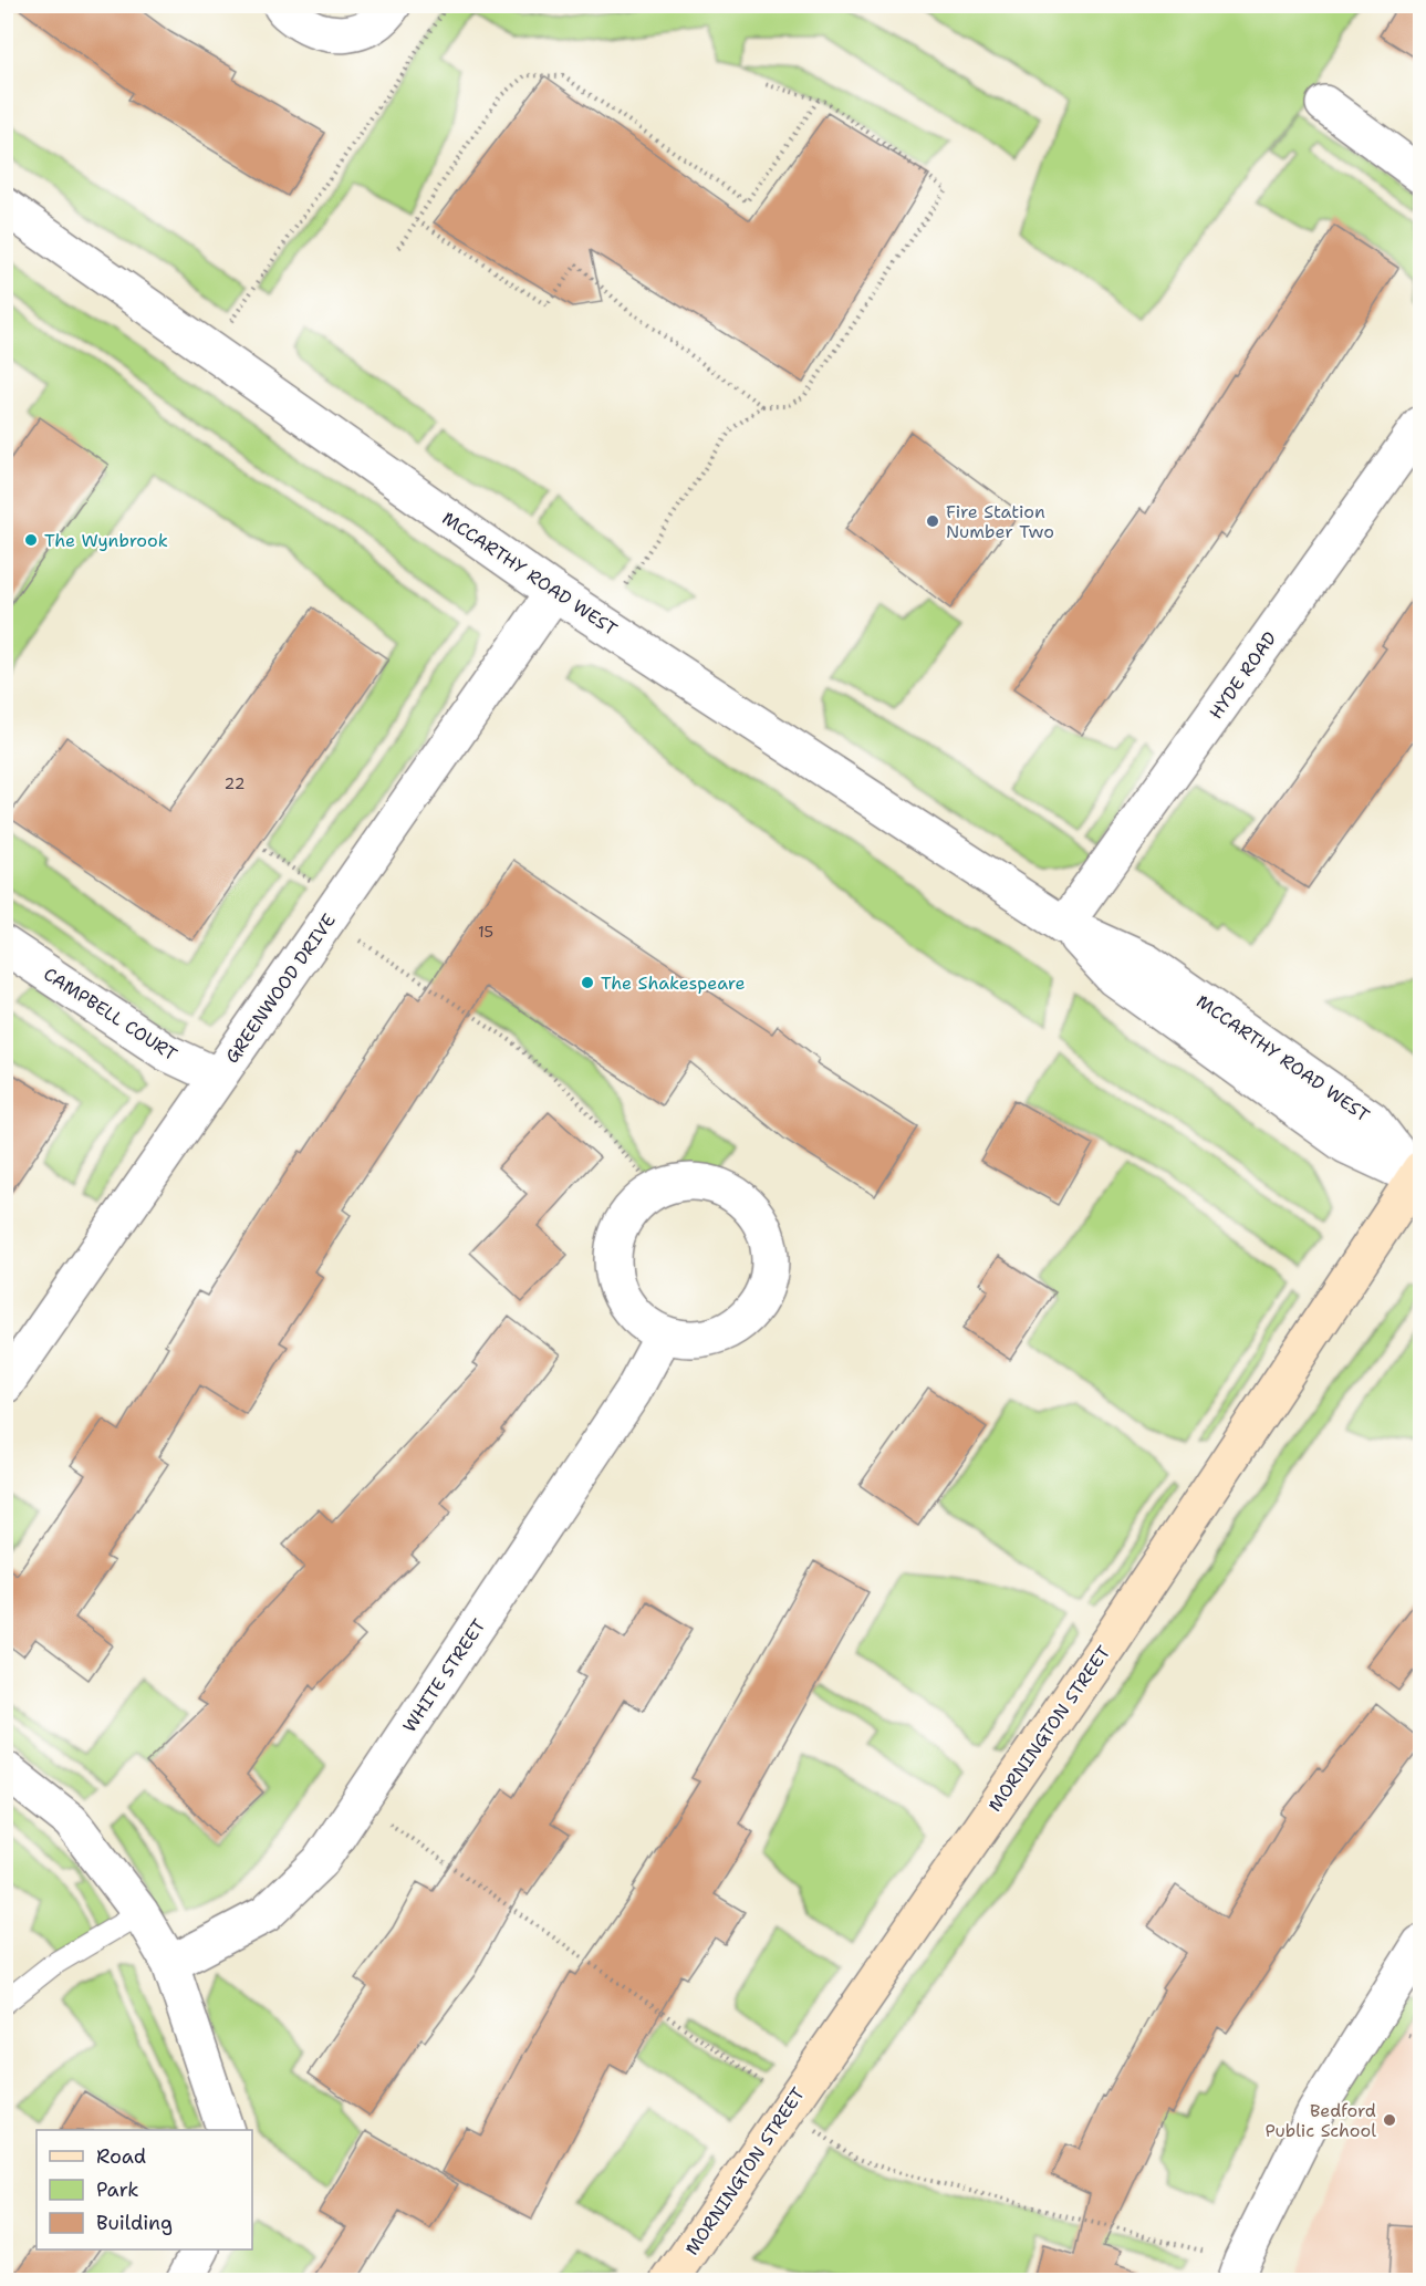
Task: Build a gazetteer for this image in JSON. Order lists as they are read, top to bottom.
{
  "streets": {
    "main road": ["MORNINGTON STREET"],
    "street": [
      "MCCARTHY ROAD WEST",
      "HYDE ROAD",
      "GREENWOOD DRIVE",
      "CAMPBELL COURT",
      "WHITE STREET"
    ]
  },
  "crossings": [
    ["MCCARTHY ROAD WEST", "HYDE ROAD"],
    ["MCCARTHY ROAD WEST", "GREENWOOD DRIVE"],
    ["MCCARTHY ROAD WEST", "MORNINGTON STREET"],
    ["GREENWOOD DRIVE", "CAMPBELL COURT"]
  ],
  "places": [
    "Fire Station Number Two",
    "The Wynbrook",
    "The Shakespeare",
    "Bedford Public School"
  ],
  "house_numbers": ["22", "15"],
  "legend": ["Road", "Park", "Building"]
}
